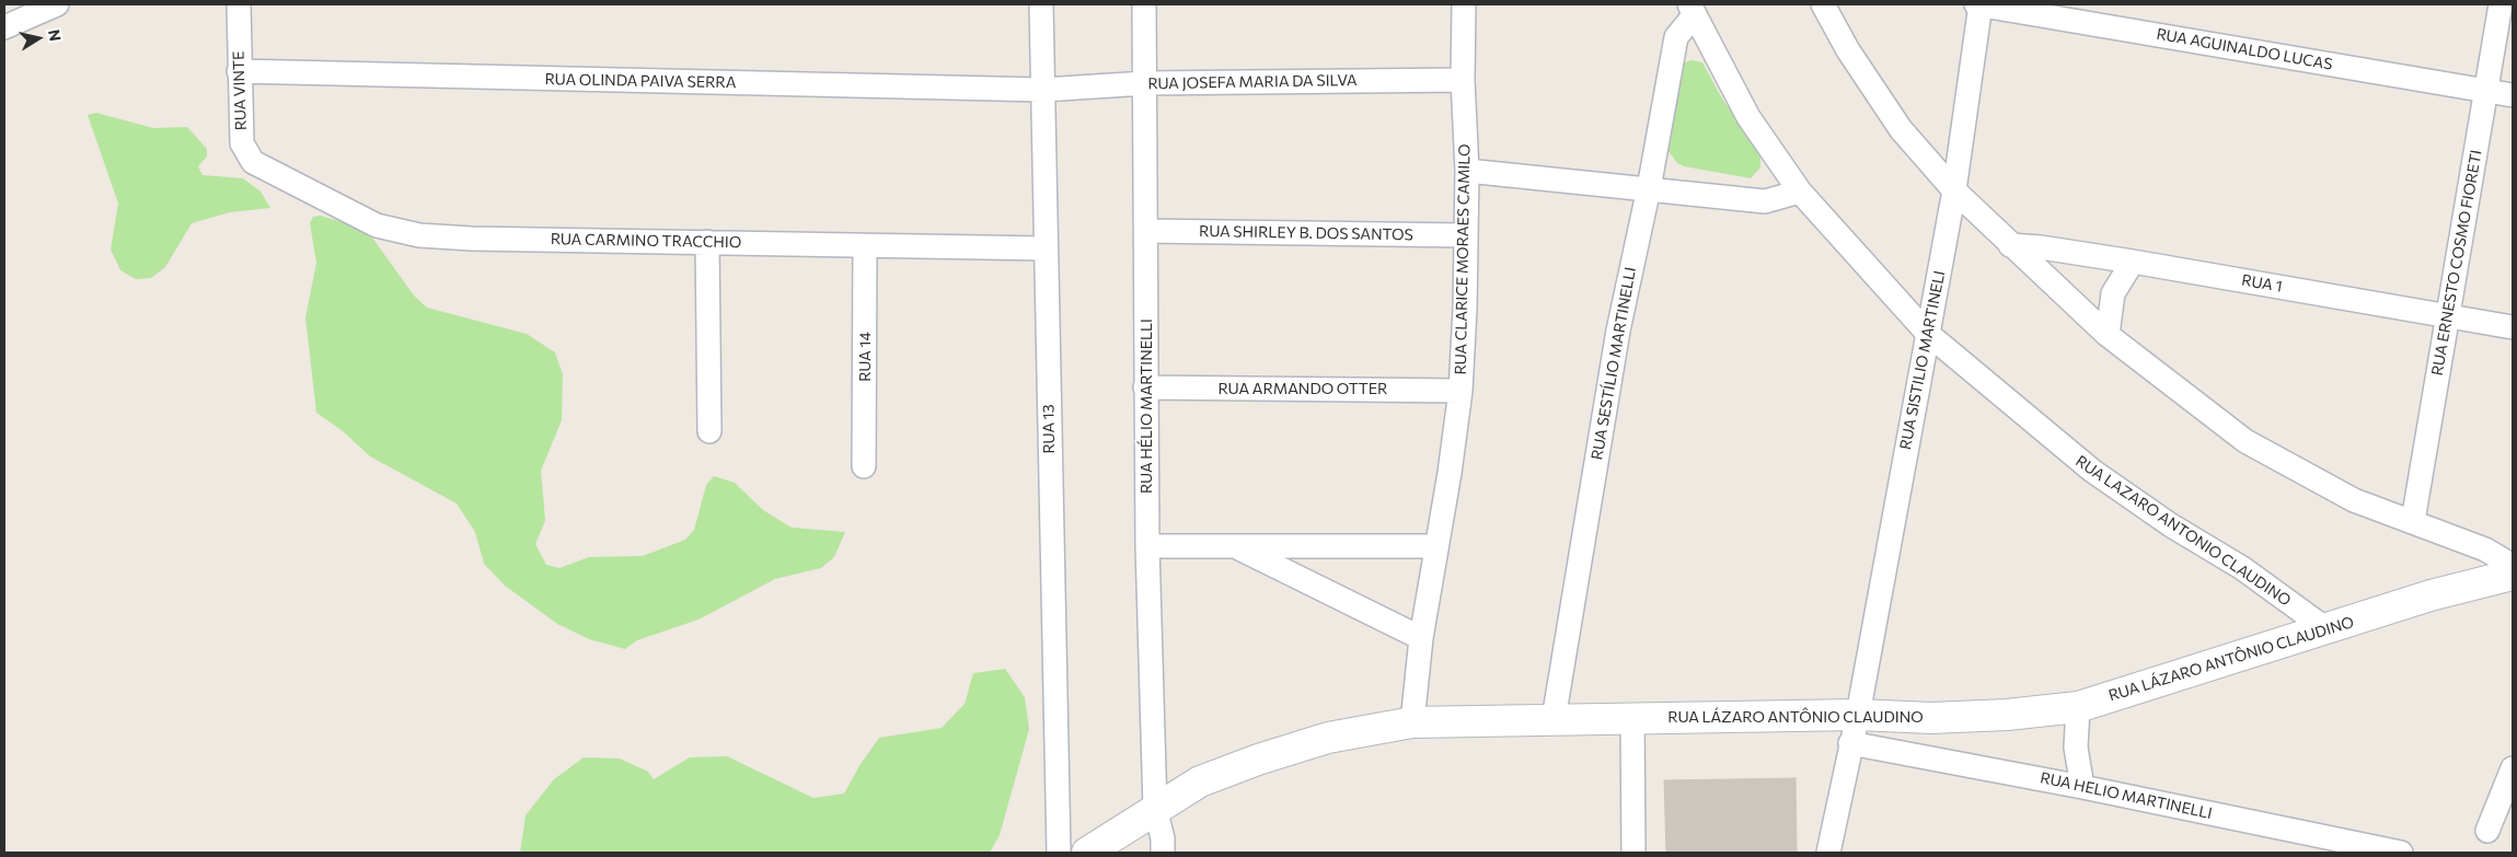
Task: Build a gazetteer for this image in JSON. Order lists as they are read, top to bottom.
{
  "streets": {
    "main road": ["RUA LÁZARO ANTÔNIO CLAUDINO"],
    "street": [
      "RUA AGUINALDO LUCAS",
      "RUA OLINDA PAIVA SERRA",
      "RUA JOSEFA MARIA DA SILVA",
      "RUA VINTE",
      "RUA SHIRLEY B. DOS SANTOS",
      "RUA CARMINO TRACCHIO",
      "RUA CLARICE MORAES CAMILO",
      "RUA ERNESTO COSMO FIORETI",
      "RUA 1",
      "RUA 14",
      "RUA SISTILIO MARTINELI",
      "RUA SESTÍLIO MARTINELLI",
      "RUA ARMANDO OTTER",
      "RUA HÉLIO MARTINELLI",
      "RUA 13",
      "RUA LAZARO ANTONIO CLAUDINO",
      "RUA HELIO MARTINELLI"
    ]
  },
  "crossings": [
    ["RUA AGUINALDO LUCAS", "RUA ERNESTO COSMO FIORETI"],
    ["RUA AGUINALDO LUCAS", "RUA SISTILIO MARTINELI"],
    ["RUA OLINDA PAIVA SERRA", "RUA JOSEFA MARIA DA SILVA"],
    ["RUA OLINDA PAIVA SERRA", "RUA VINTE"],
    ["RUA OLINDA PAIVA SERRA", "RUA 13"],
    ["RUA JOSEFA MARIA DA SILVA", "RUA CLARICE MORAES CAMILO"],
    ["RUA JOSEFA MARIA DA SILVA", "RUA HÉLIO MARTINELLI"],
    ["RUA JOSEFA MARIA DA SILVA", "RUA 13"],
    ["RUA VINTE", "RUA CARMINO TRACCHIO"],
    ["RUA SHIRLEY B. DOS SANTOS", "RUA CLARICE MORAES CAMILO"],
    ["RUA SHIRLEY B. DOS SANTOS", "RUA HÉLIO MARTINELLI"],
    ["RUA CARMINO TRACCHIO", "RUA 14"],
    ["RUA CARMINO TRACCHIO", "RUA 13"],
    ["RUA CLARICE MORAES CAMILO", "RUA ARMANDO OTTER"],
    ["RUA CLARICE MORAES CAMILO", "RUA LÁZARO ANTÔNIO CLAUDINO"],
    ["RUA ERNESTO COSMO FIORETI", "RUA 1"],
    ["RUA SISTILIO MARTINELI", "RUA LAZARO ANTONIO CLAUDINO"],
    ["RUA SISTILIO MARTINELI", "RUA LÁZARO ANTÔNIO CLAUDINO"],
    ["RUA SISTILIO MARTINELI", "RUA HELIO MARTINELLI"],
    ["RUA SESTÍLIO MARTINELLI", "RUA LAZARO ANTONIO CLAUDINO"],
    ["RUA SESTÍLIO MARTINELLI", "RUA LÁZARO ANTÔNIO CLAUDINO"],
    ["RUA ARMANDO OTTER", "RUA HÉLIO MARTINELLI"],
    ["RUA HÉLIO MARTINELLI", "RUA LÁZARO ANTÔNIO CLAUDINO"],
    ["RUA LAZARO ANTONIO CLAUDINO", "RUA LÁZARO ANTÔNIO CLAUDINO"]
  ],
  "north": "right"
}
